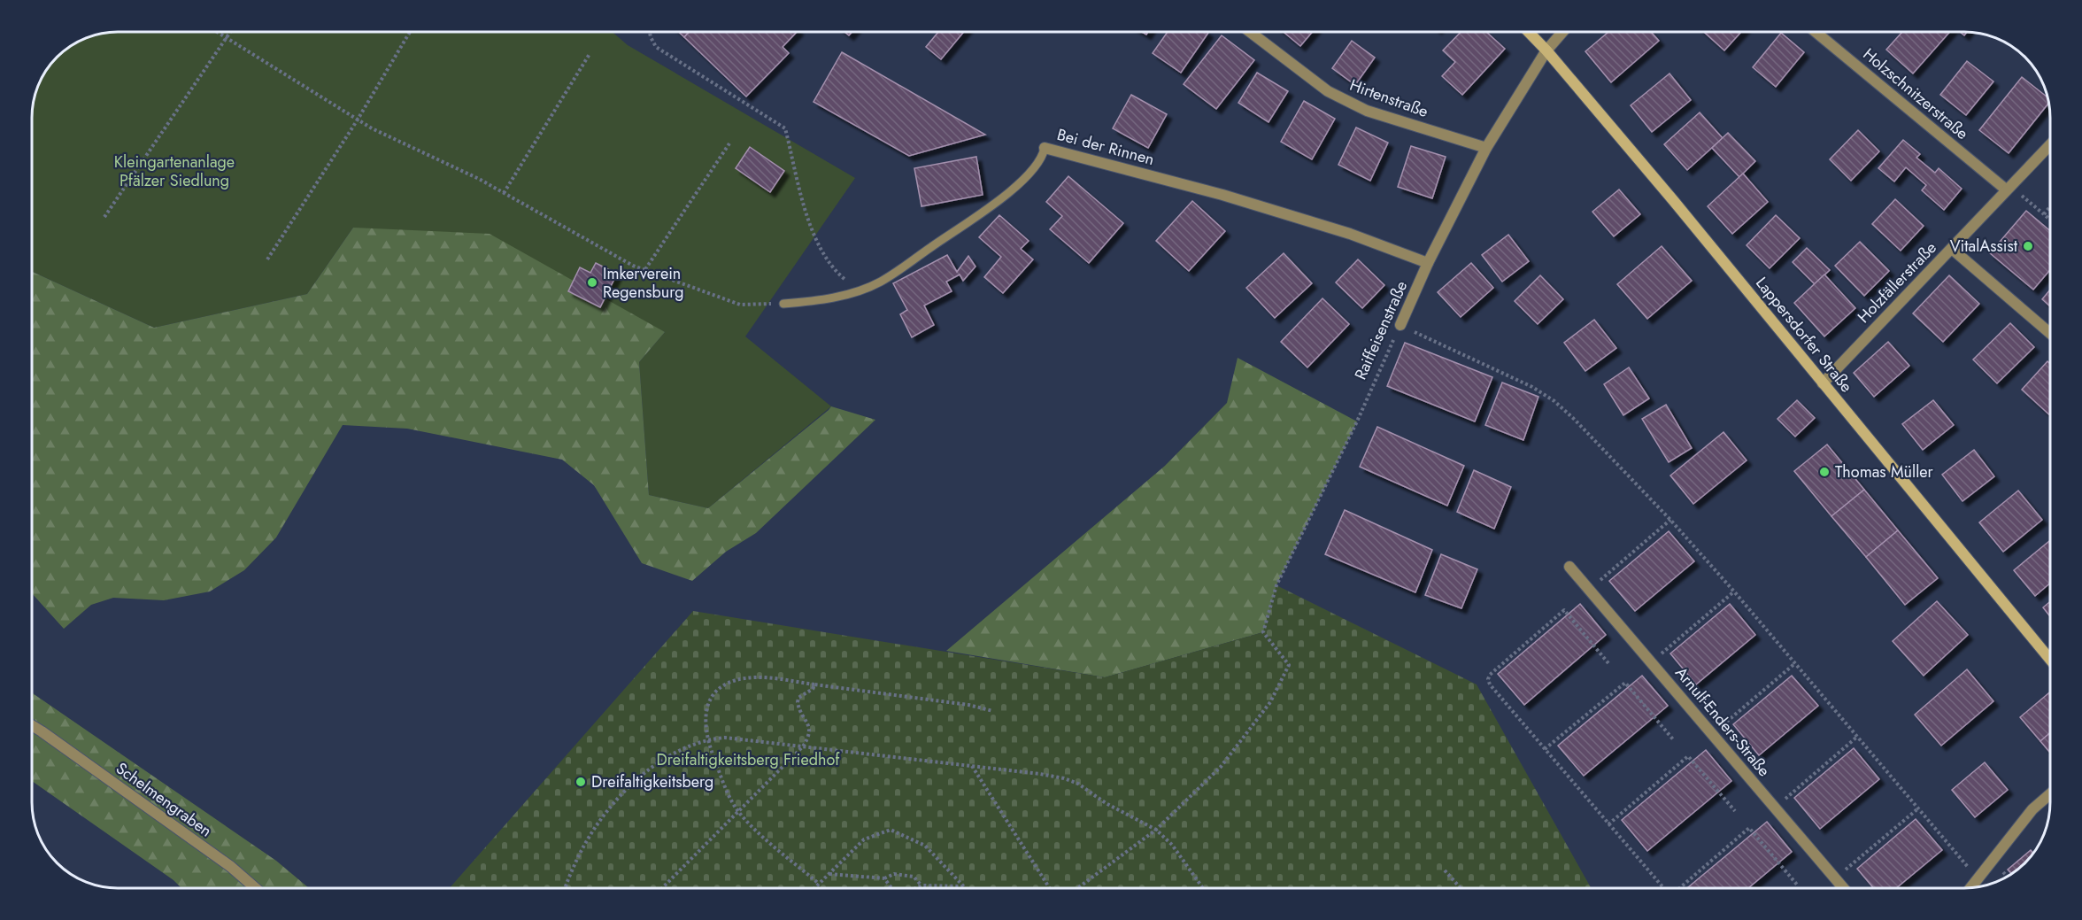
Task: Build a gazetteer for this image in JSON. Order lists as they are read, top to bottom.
{
  "streets": {
    "street": [
      "Holzschnitzerstraße",
      "Hirtenstraße",
      "Bei der Rinnen",
      "Holzfällerstraße",
      "Raiffeisenstraße",
      "Lappersdorfer Straße",
      "Arnulf-Enders-Straße",
      "Schelmengraben"
    ]
  },
  "crossings": [
    ["Holzschnitzerstraße", "Holzfällerstraße"],
    ["Hirtenstraße", "Raiffeisenstraße"],
    ["Bei der Rinnen", "Raiffeisenstraße"],
    ["Holzfällerstraße", "Lappersdorfer Straße"],
    ["Raiffeisenstraße", "Lappersdorfer Straße"]
  ],
  "parks": ["Kleingartenanlage Pfälzer Siedlung", "Dreifaltigkeitsberg Friedhof"],
  "places": [
    "VitalAssist",
    "Imkerverein Regensburg",
    "Thomas Müller",
    "Dreifaltigkeitsberg"
  ]
}
